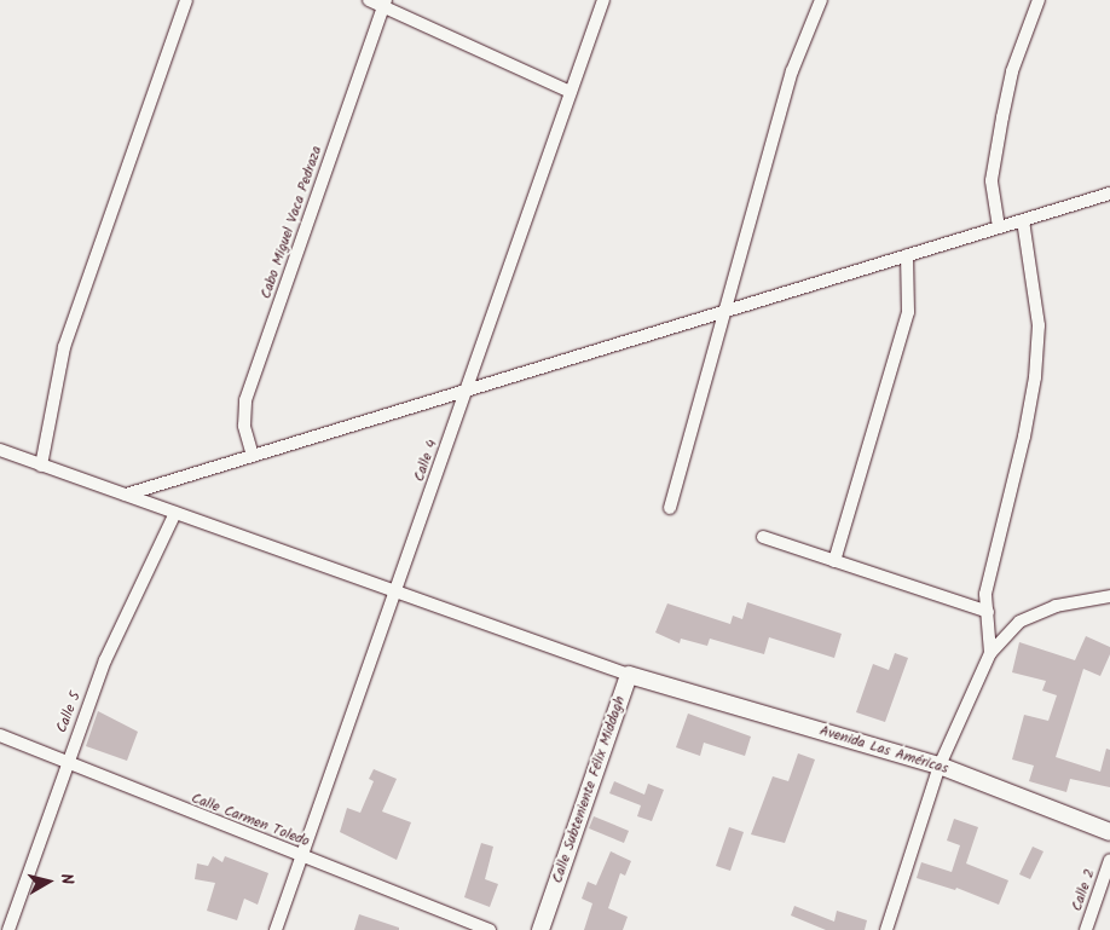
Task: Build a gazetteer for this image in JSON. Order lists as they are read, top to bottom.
{
  "streets": {
    "main road": ["Avenida Las Américas", "Calle Subteniente Félix Middagh"],
    "street": [
      "Cabo Miguel Vaca Pedraza",
      "Calle 4",
      "Calle 5",
      "Calle Carmen Toledo",
      "Calle 2"
    ]
  },
  "crossings": [
    ["Calle 4", "Calle Carmen Toledo"],
    ["Calle 5", "Calle Carmen Toledo"],
    ["Avenida Las Américas", "Calle Subteniente Félix Middagh"]
  ],
  "north": "right"
}
